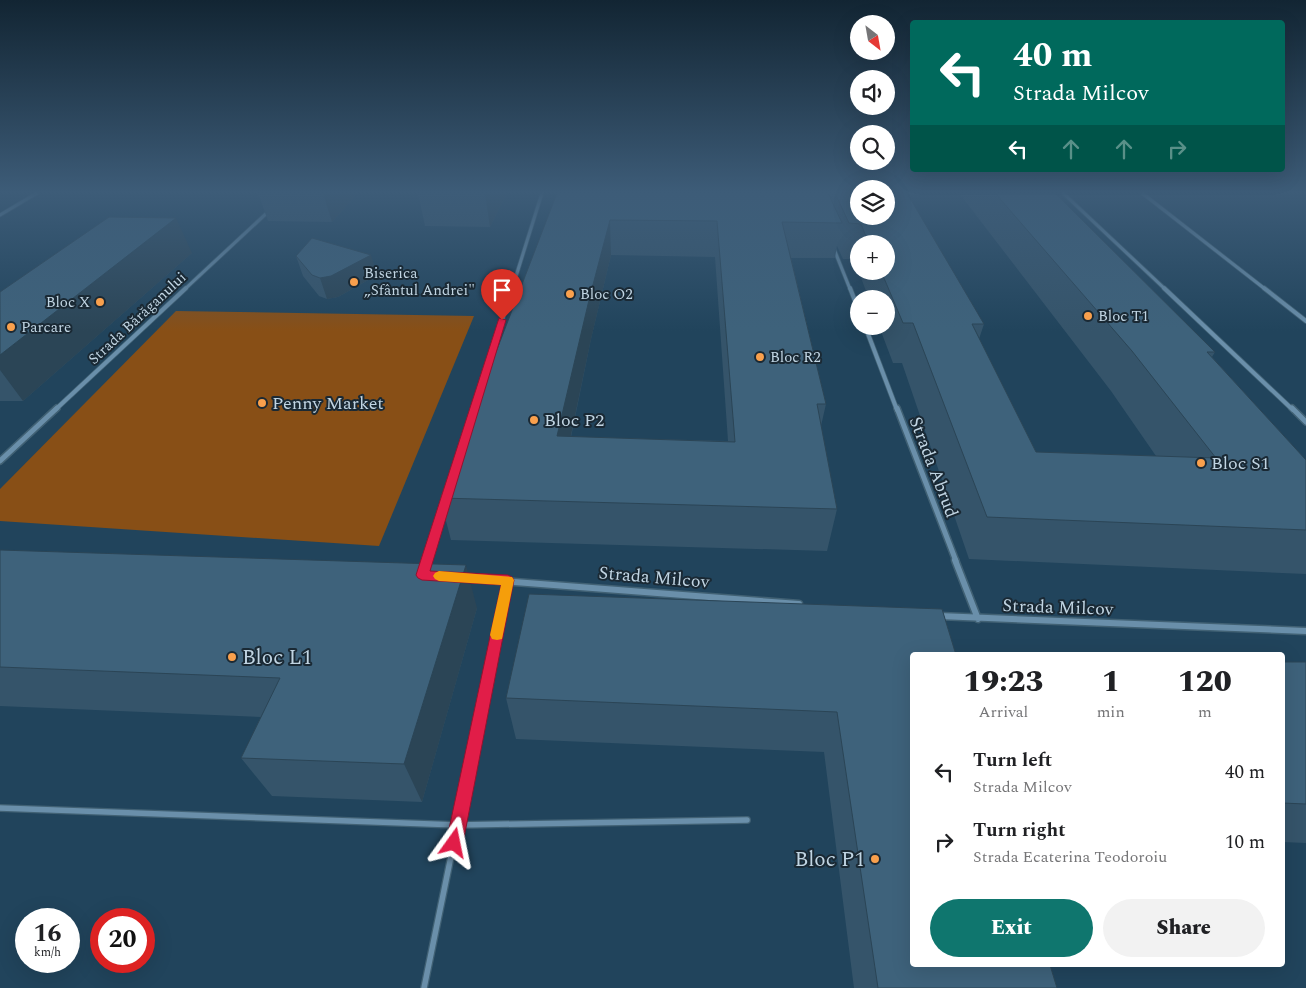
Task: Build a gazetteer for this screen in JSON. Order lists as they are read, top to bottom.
{
  "streets": {
    "street": ["Strada Bărăganului", "Strada Abrud", "Strada Milcov"]
  },
  "crossings": [
    ["Strada Abrud", "Strada Milcov"]
  ],
  "places": [
    "Biserica „Sfântul Andrei\"",
    "Bloc O2",
    "Bloc X",
    "Bloc T1",
    "Parcare",
    "Bloc R2",
    "Penny Market",
    "Bloc P2",
    "Bloc S1",
    "Bloc L1",
    "Bloc P1"
  ],
  "north": "bottom right",
  "page": {
    "map_buttons": ["+", "−"],
    "turn": ["40 m", "Strada Milcov"],
    "eta": [
      "19:23",
      "Arrival",
      "1",
      "min",
      "120",
      "m"
    ],
    "list": [
      {
        "name": "Turn left",
        "note": "Strada Milcov",
        "value": "40 m"
      },
      {
        "name": "Turn right",
        "note": "Strada Ecaterina Teodoroiu",
        "value": "10 m"
      }
    ],
    "buttons": ["Exit", "Share"],
    "speed": "16 km/h",
    "limit": "20"
  }
}
